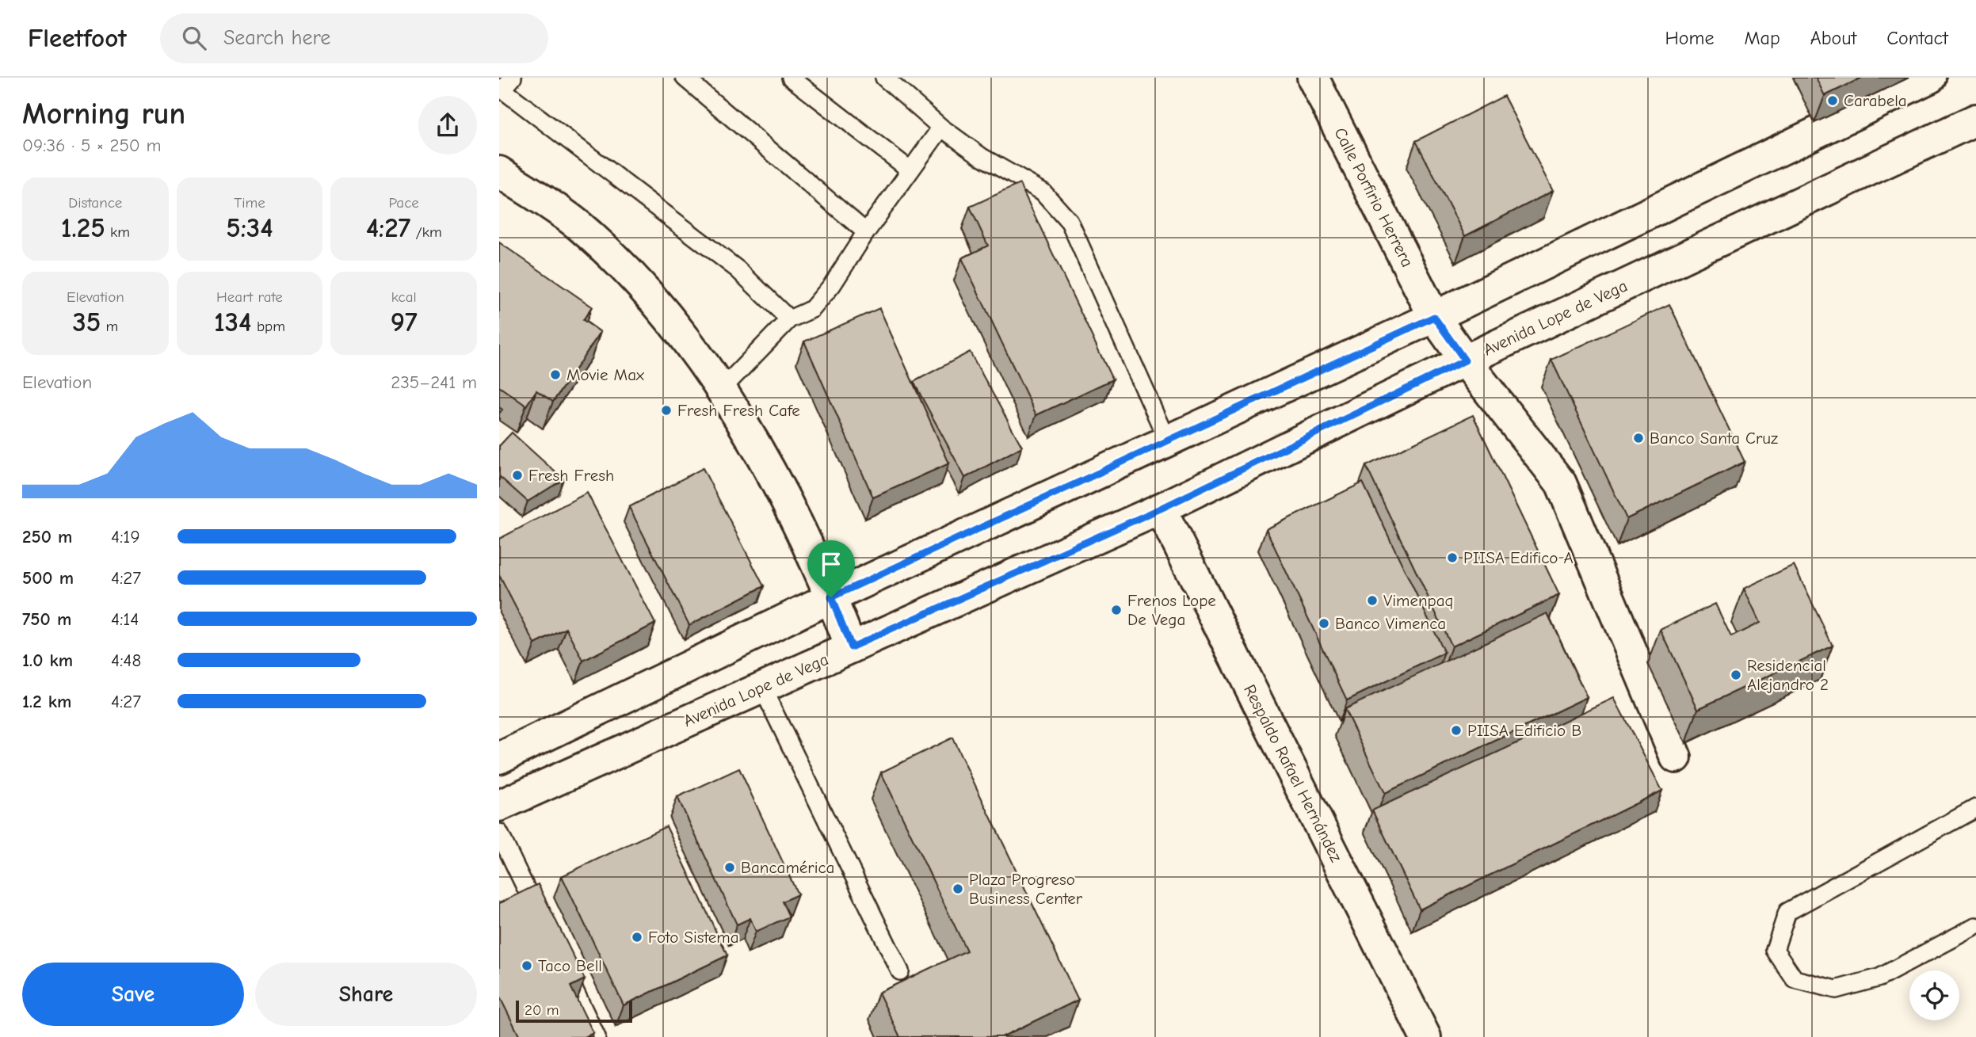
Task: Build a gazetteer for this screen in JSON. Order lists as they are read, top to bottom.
{
  "streets": {
    "main road": ["Calle Porfirio Herrera", "Avenida Lope de Vega", "Respaldo Rafael Hernández"]
  },
  "crossings": [
    ["Calle Porfirio Herrera", "Avenida Lope de Vega"],
    ["Avenida Lope de Vega", "Respaldo Rafael Hernández"]
  ],
  "places": [
    "Carabela",
    "Movie Max",
    "Fresh Fresh Cafe",
    "Banco Santa Cruz",
    "Fresh Fresh",
    "PIISA Edifico A",
    "Vimenpaq",
    "Frenos Lope De Vega",
    "Banco Vimenca",
    "Residencial Alejandro 2",
    "PIISA Edificio B",
    "Bancamérica",
    "Plaza Progreso Business Center",
    "Foto Sistema",
    "Taco Bell"
  ],
  "scale_bar": "20 m",
  "page": {
    "header": "Fleetfoot",
    "search": "Search here",
    "nav": [
      "Home",
      "Map",
      "About",
      "Contact"
    ],
    "heading": ["Morning run", "09:36 · 5 × 250 m"],
    "stats": [
      ["Distance", "1.25 km"],
      ["Time", "5:34"],
      ["Pace", "4:27 /km"],
      ["Elevation", "35 m"],
      ["Heart rate", "134 bpm"],
      ["kcal", "97"]
    ],
    "chart": ["Elevation", "235–241 m"],
    "list": [
      {
        "name": "250 m",
        "note": "4:19"
      },
      {
        "name": "500 m",
        "note": "4:27"
      },
      {
        "name": "750 m",
        "note": "4:14"
      },
      {
        "name": "1.0 km",
        "note": "4:48"
      },
      {
        "name": "1.2 km",
        "note": "4:27"
      }
    ],
    "buttons": ["Save", "Share"],
    "scale": "20 m"
  }
}
